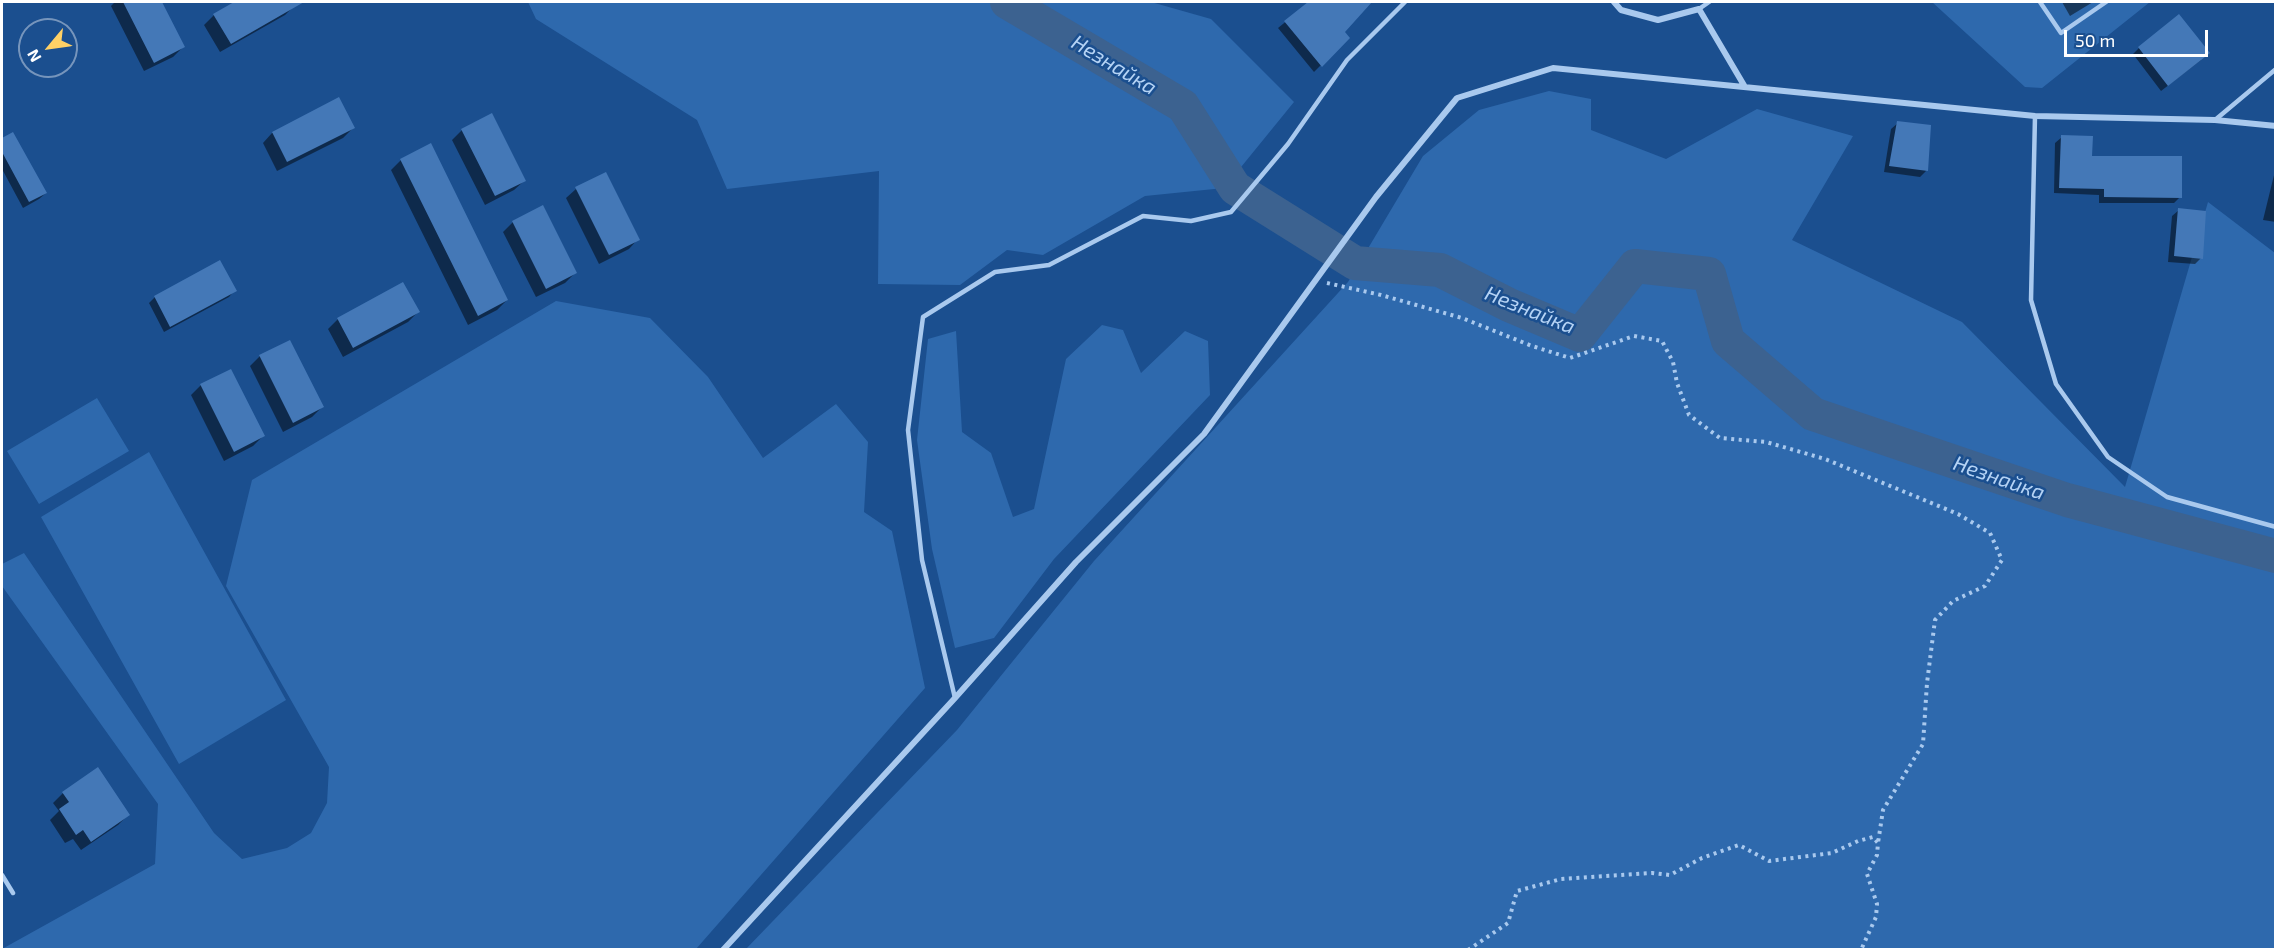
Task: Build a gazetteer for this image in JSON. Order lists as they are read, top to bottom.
{
  "water": ["Незнайка"],
  "scale_bar": "50 m",
  "north": "bottom left"
}
